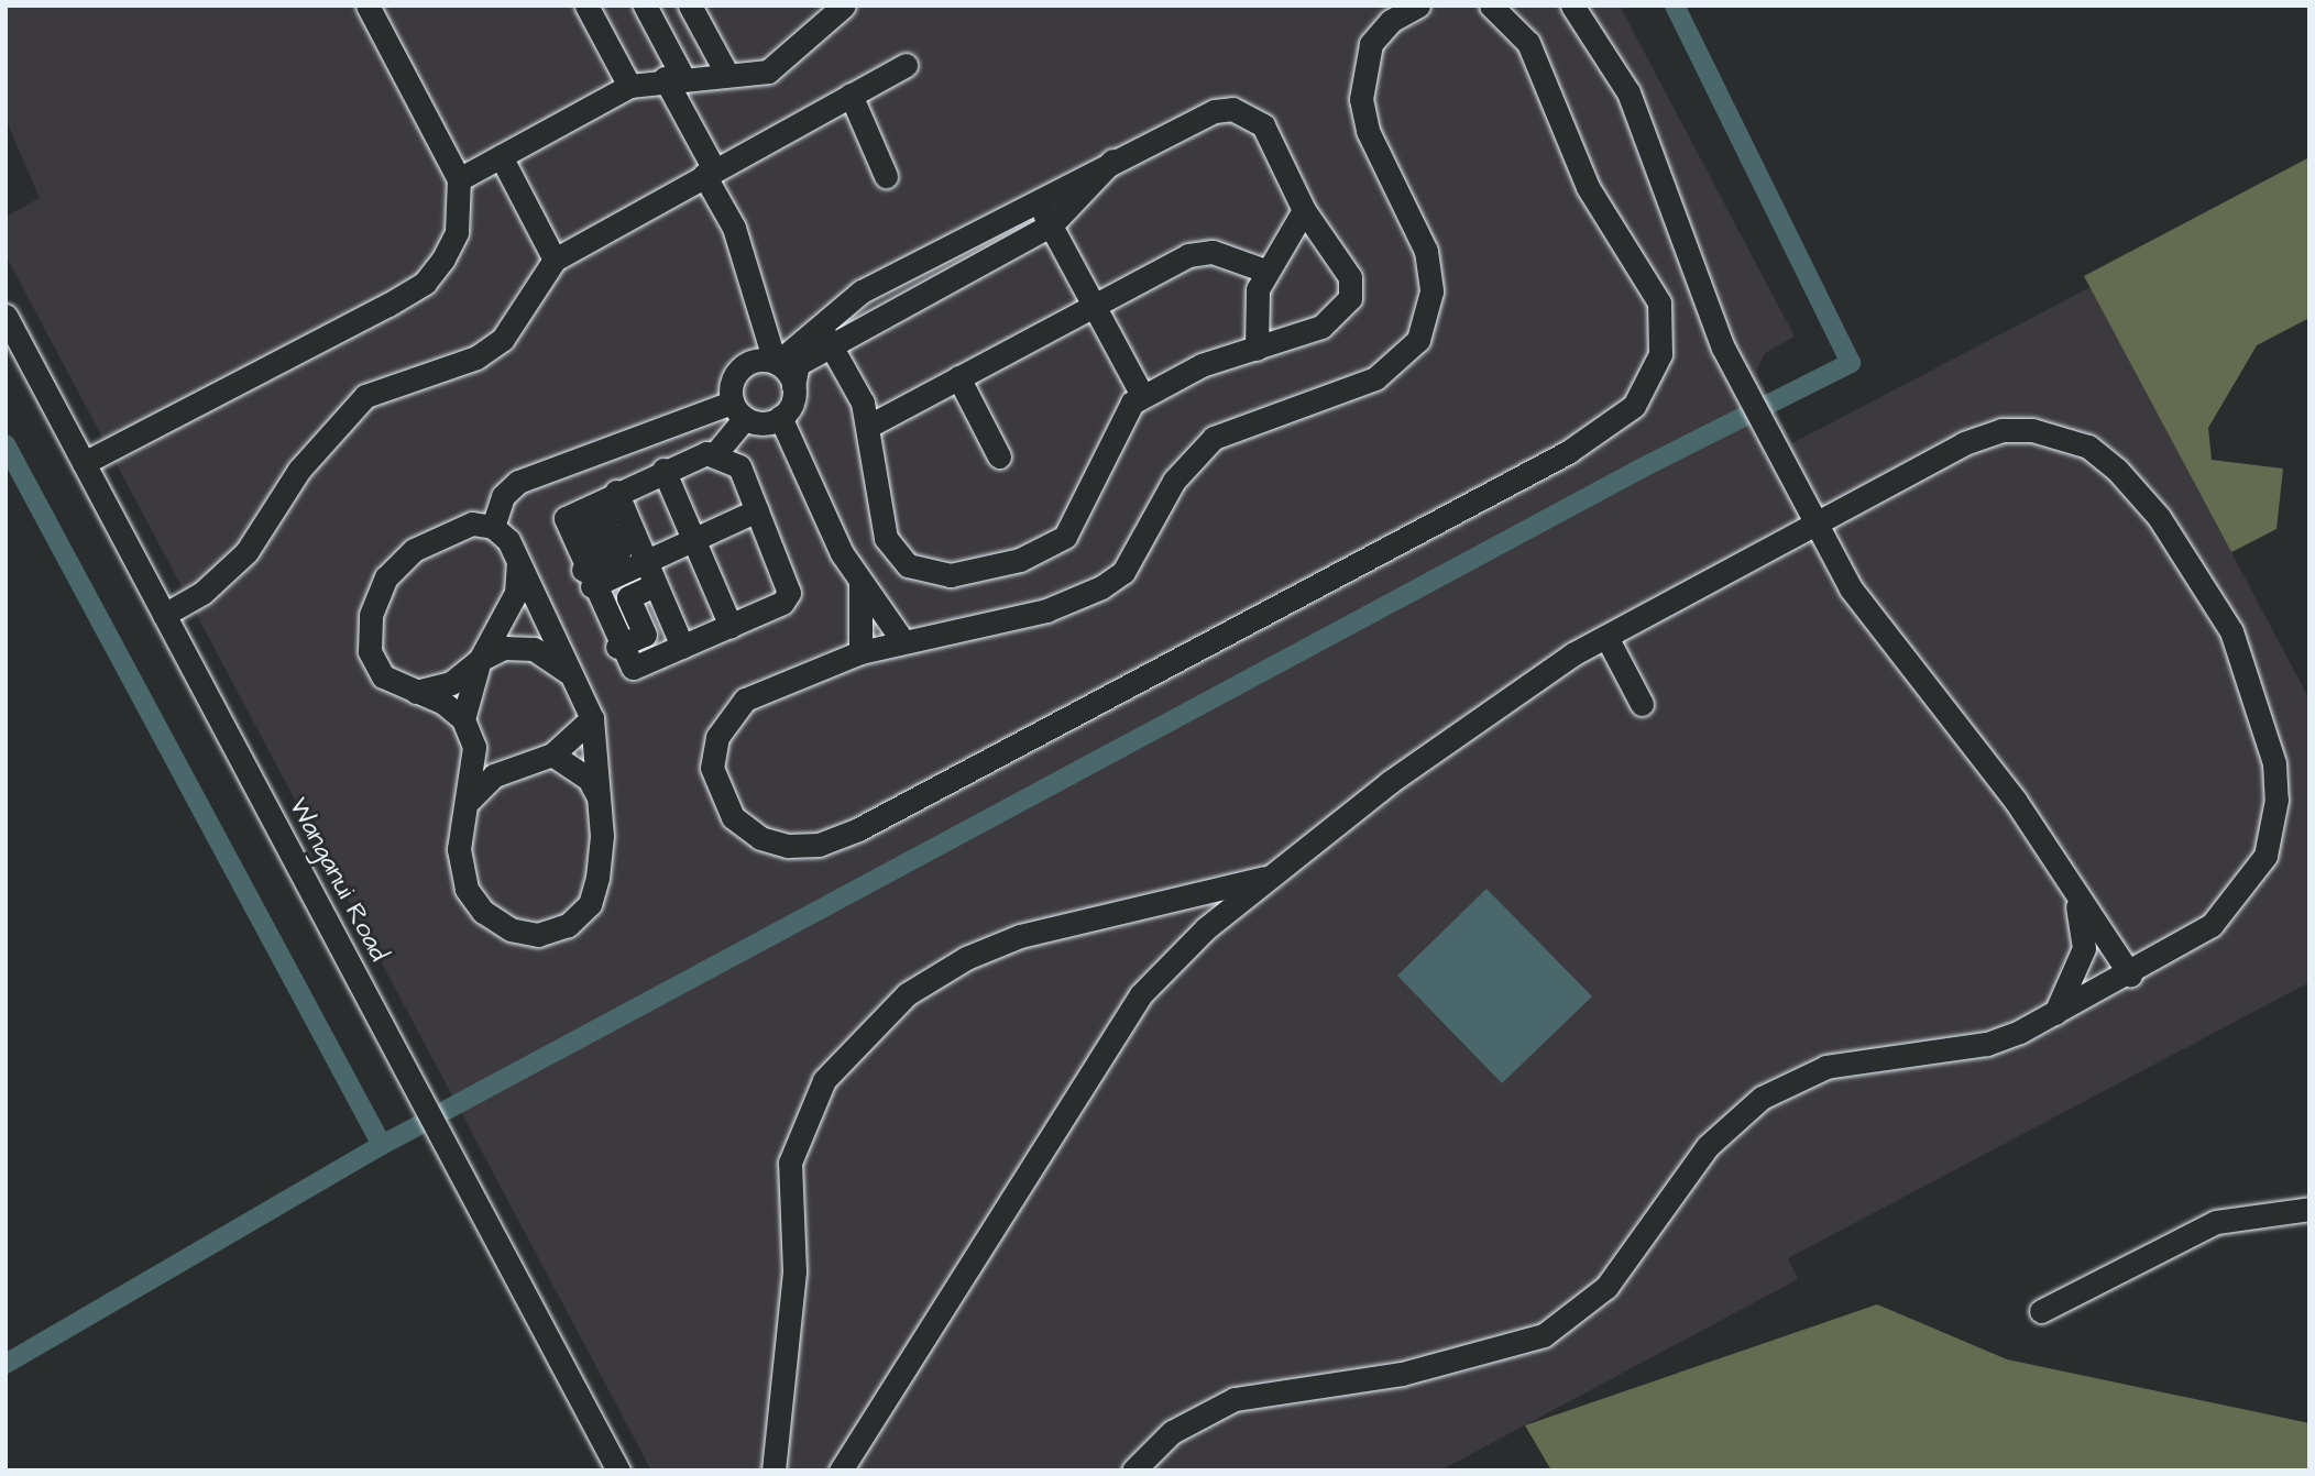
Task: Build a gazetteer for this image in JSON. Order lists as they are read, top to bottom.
{
  "streets": {
    "street": ["Wanganui Road"]
  }
}
